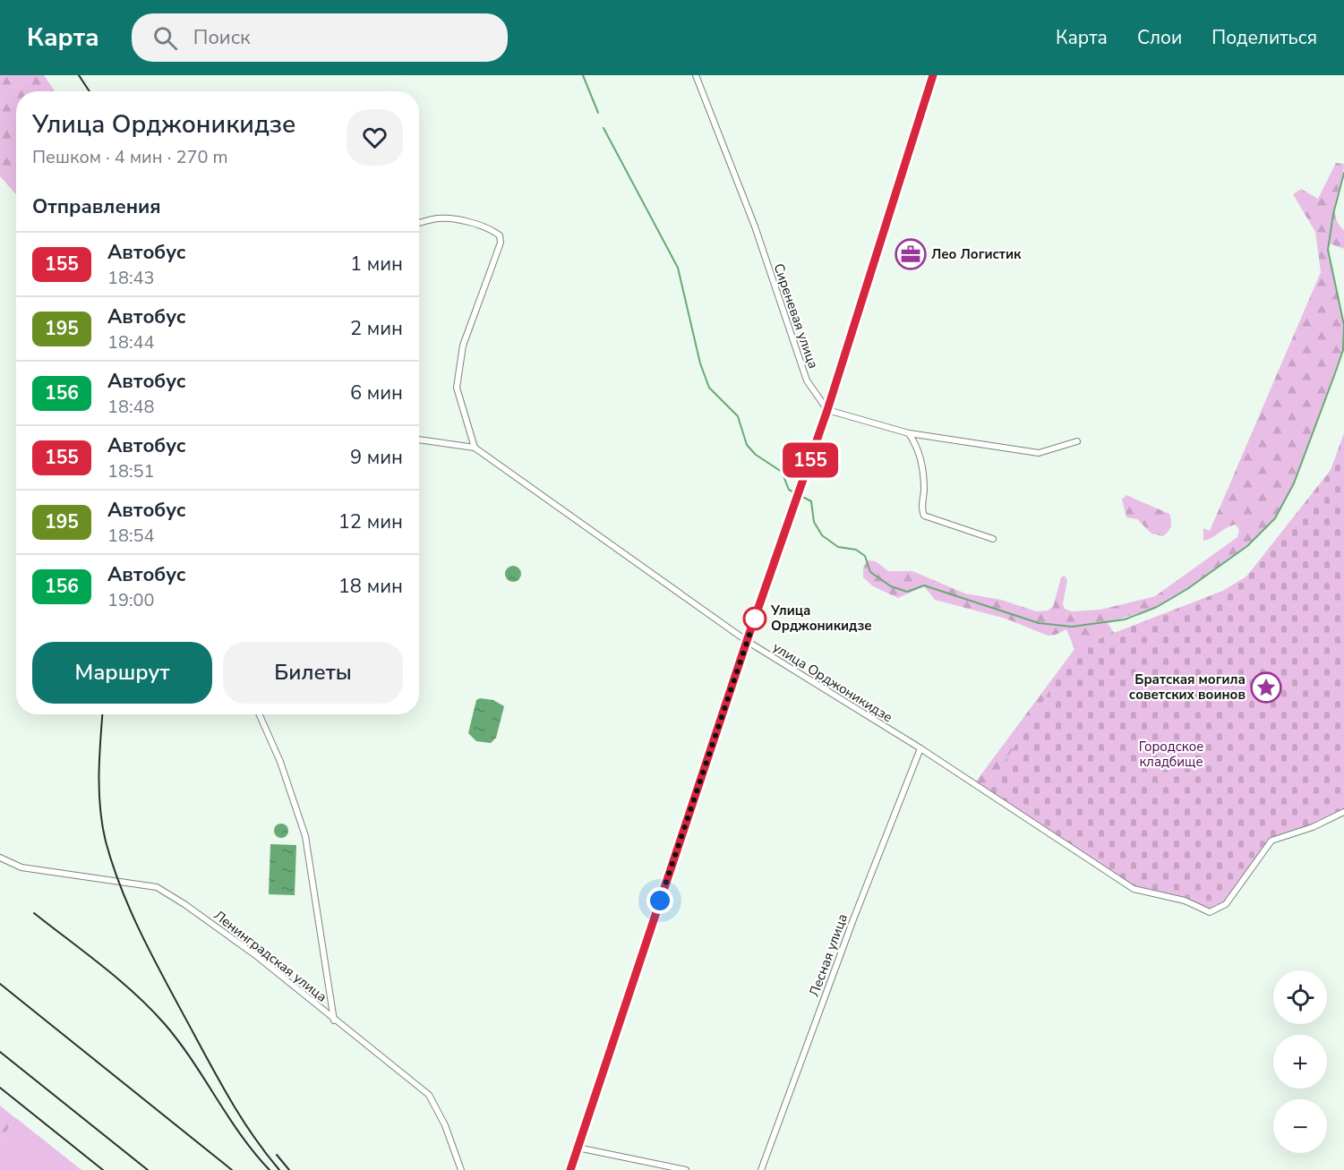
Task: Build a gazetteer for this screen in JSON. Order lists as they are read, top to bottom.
{
  "streets": {
    "street": [
      "Сиреневая улица",
      "улица Орджоникидзе",
      "Лесная улица",
      "Ленинградская улица"
    ]
  },
  "crossings": [
    ["улица Орджоникидзе", "Лесная улица"]
  ],
  "parks": ["Городское кладбище"],
  "places": {
    "office": ["Лео Логистик"],
    "other": ["Улица Орджоникидзе"],
    "place": ["Братская могила советских воинов"]
  },
  "lines": ["bus line 155"],
  "page": {
    "header": "Карта",
    "search": "Поиск",
    "nav": ["Карта", "Слои", "Поделиться"],
    "on_map": "155",
    "heading": [
      ["Улица Орджоникидзе", "Пешком · 4 мин · 270 m"],
      "Отправления"
    ],
    "list": [
      {
        "mark": "155",
        "name": "Автобус",
        "note": "18:43",
        "value": "1 мин"
      },
      {
        "mark": "195",
        "name": "Автобус",
        "note": "18:44",
        "value": "2 мин"
      },
      {
        "mark": "156",
        "name": "Автобус",
        "note": "18:48",
        "value": "6 мин"
      },
      {
        "mark": "155",
        "name": "Автобус",
        "note": "18:51",
        "value": "9 мин"
      },
      {
        "mark": "195",
        "name": "Автобус",
        "note": "18:54",
        "value": "12 мин"
      },
      {
        "mark": "156",
        "name": "Автобус",
        "note": "19:00",
        "value": "18 мин"
      }
    ],
    "buttons": ["Маршрут", "Билеты"],
    "map_buttons": ["+", "−"]
  }
}
